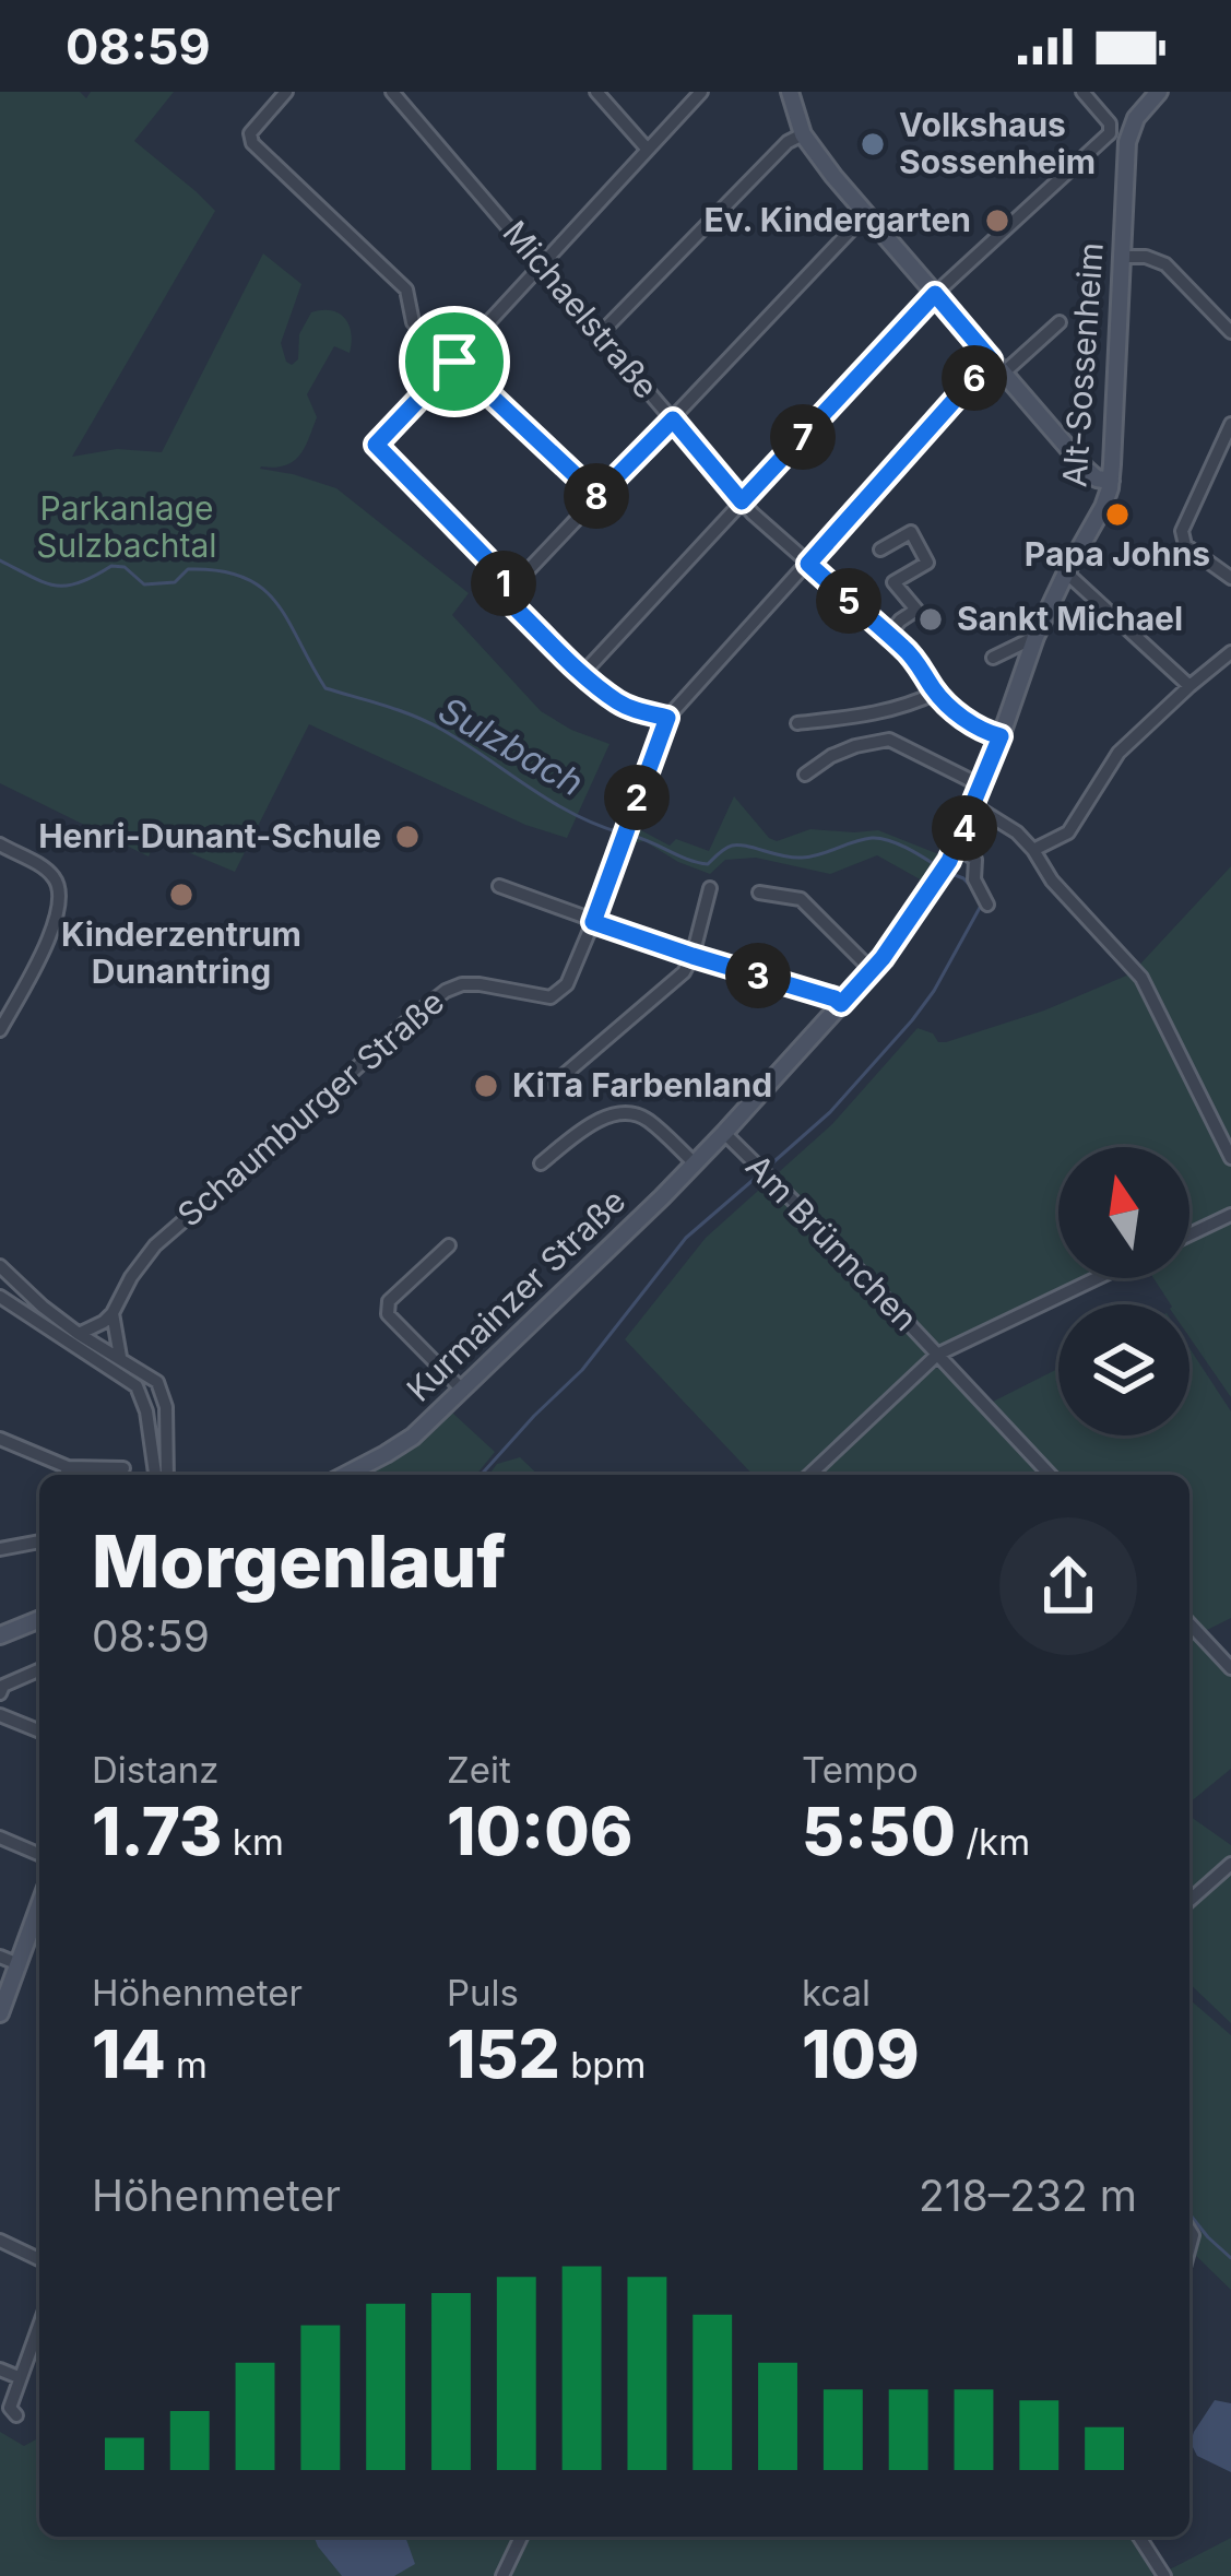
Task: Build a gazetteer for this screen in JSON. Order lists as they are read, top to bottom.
{
  "streets": {
    "main road": ["Alt-Sossenheim", "Kurmainzer Straße"],
    "street": ["Michaelstraße", "Schaumburger Straße", "Am Brünnchen"]
  },
  "crossings": [
    ["Michaelstraße", "Alt-Sossenheim"],
    ["Michaelstraße", "Schaumburger Straße"],
    ["Alt-Sossenheim", "Am Brünnchen"],
    ["Alt-Sossenheim", "Kurmainzer Straße"],
    ["Am Brünnchen", "Kurmainzer Straße"]
  ],
  "water": ["Sulzbach"],
  "parks": ["Parkanlage Sulzbachtal"],
  "places": [
    "Volkshaus Sossenheim",
    "Ev. Kindergarten",
    "Papa Johns",
    "Sankt Michael",
    "Henri-Dunant-Schule",
    "Kinderzentrum Dunantring",
    "KiTa Farbenland"
  ],
  "north": "top",
  "page": {
    "status": "08:59",
    "pins": [
      "6",
      "7",
      "8",
      "1",
      "5",
      "2",
      "4",
      "3"
    ],
    "heading": ["Morgenlauf", "08:59"],
    "stats": [
      ["Distanz", "1.73 km"],
      ["Zeit", "10:06"],
      ["Tempo", "5:50 /km"],
      ["Höhenmeter", "14 m"],
      ["Puls", "152 bpm"],
      ["kcal", "109"]
    ],
    "chart": ["Höhenmeter", "218–232 m"]
  }
}
